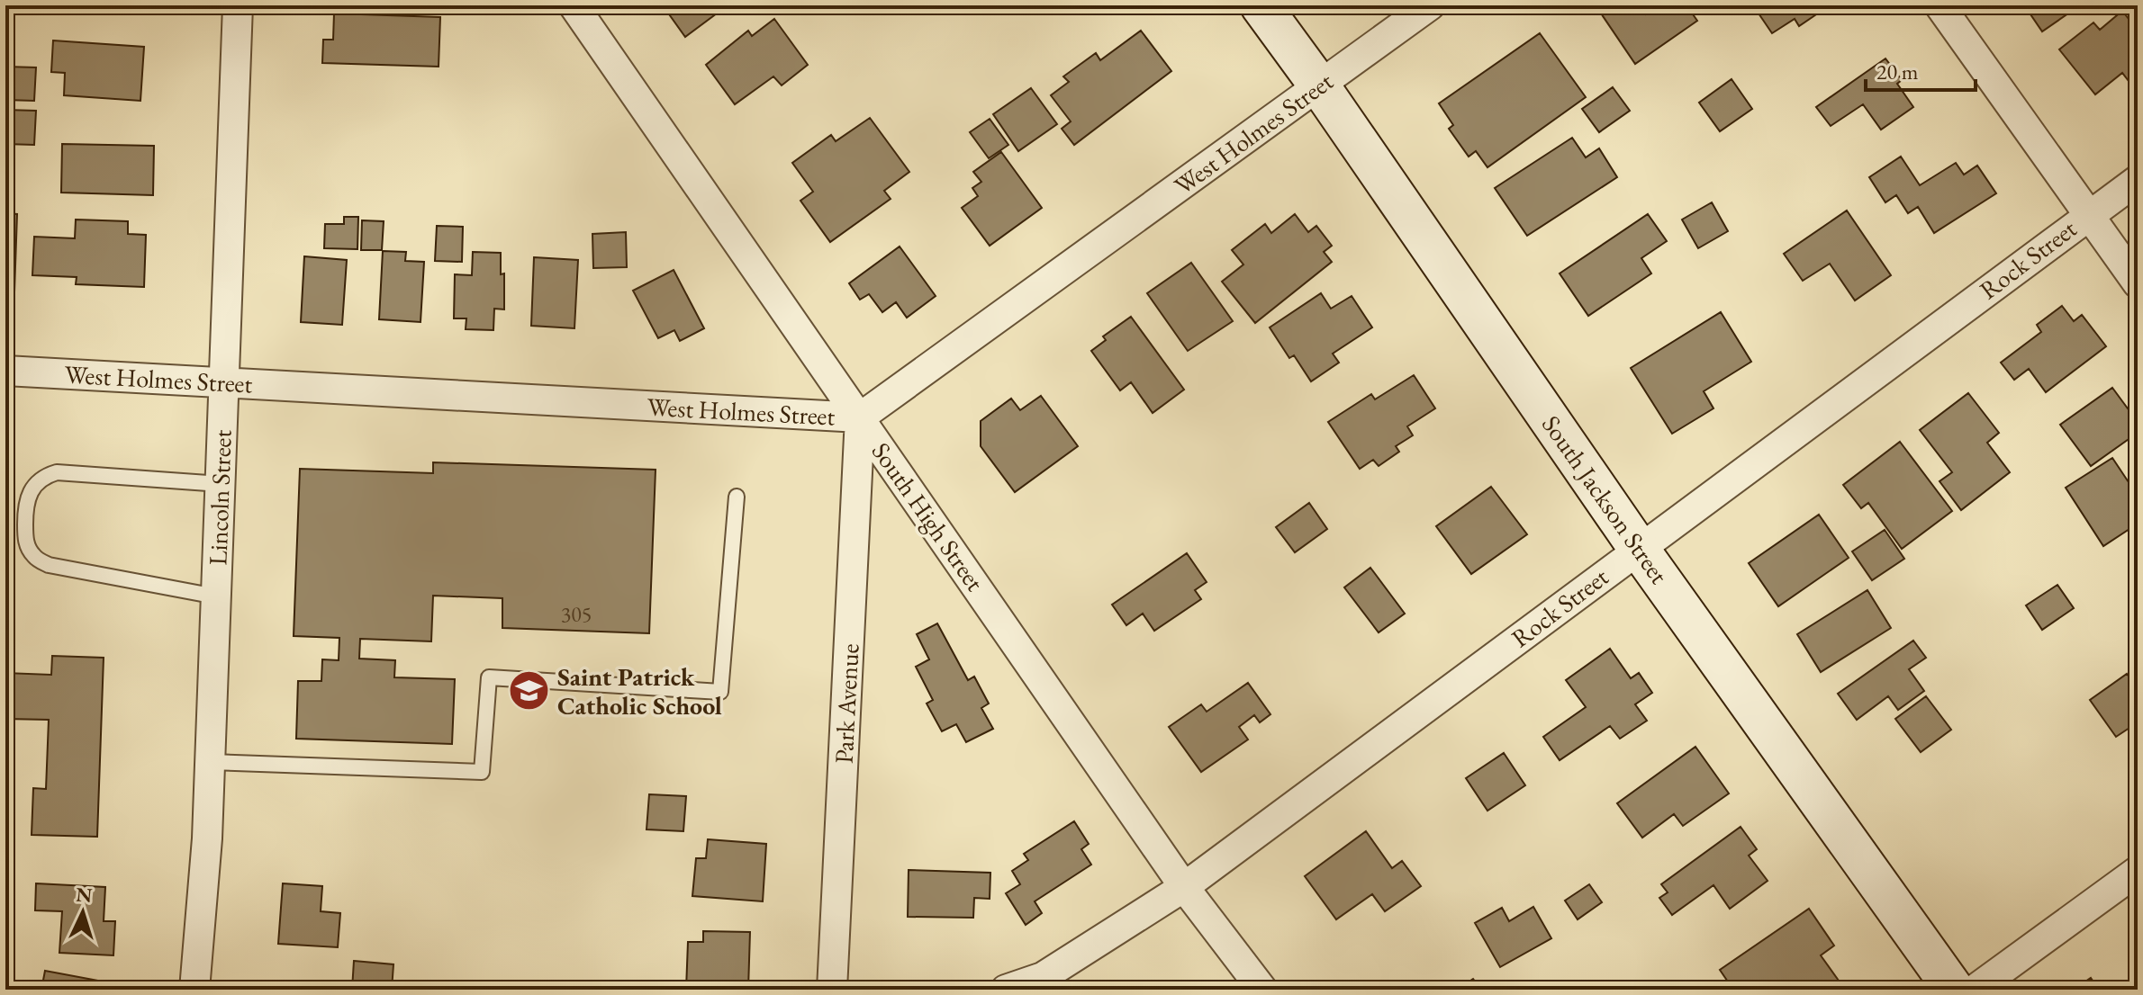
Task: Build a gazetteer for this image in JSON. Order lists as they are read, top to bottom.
{
  "streets": {
    "street": [
      "West Holmes Street",
      "Rock Street",
      "Lincoln Street",
      "South Jackson Street",
      "South High Street",
      "Park Avenue"
    ]
  },
  "crossings": [
    ["West Holmes Street", "Lincoln Street"],
    ["West Holmes Street", "South Jackson Street"],
    ["West Holmes Street", "South High Street"],
    ["West Holmes Street", "Park Avenue"],
    ["Rock Street", "South Jackson Street"],
    ["Rock Street", "South High Street"],
    ["South High Street", "Park Avenue"]
  ],
  "places": {
    "school or university": ["Saint Patrick Catholic School"]
  },
  "house_numbers": ["305"],
  "scale_bar": "20 m",
  "north": "top"
}
